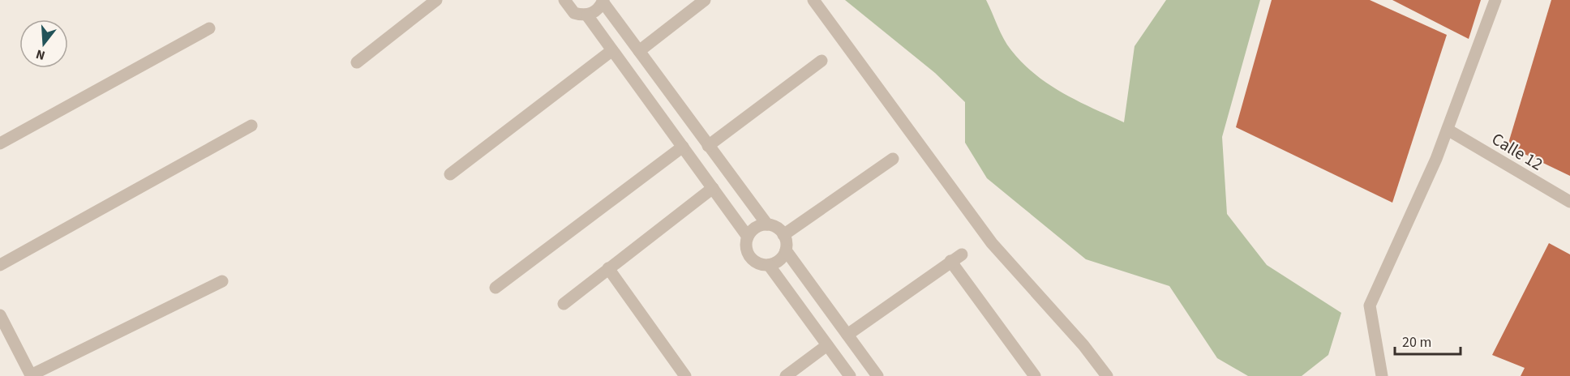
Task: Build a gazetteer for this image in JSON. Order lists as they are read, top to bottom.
{
  "streets": {
    "street": ["Calle 12"]
  },
  "scale_bar": "20 m",
  "north": "bottom"
}
